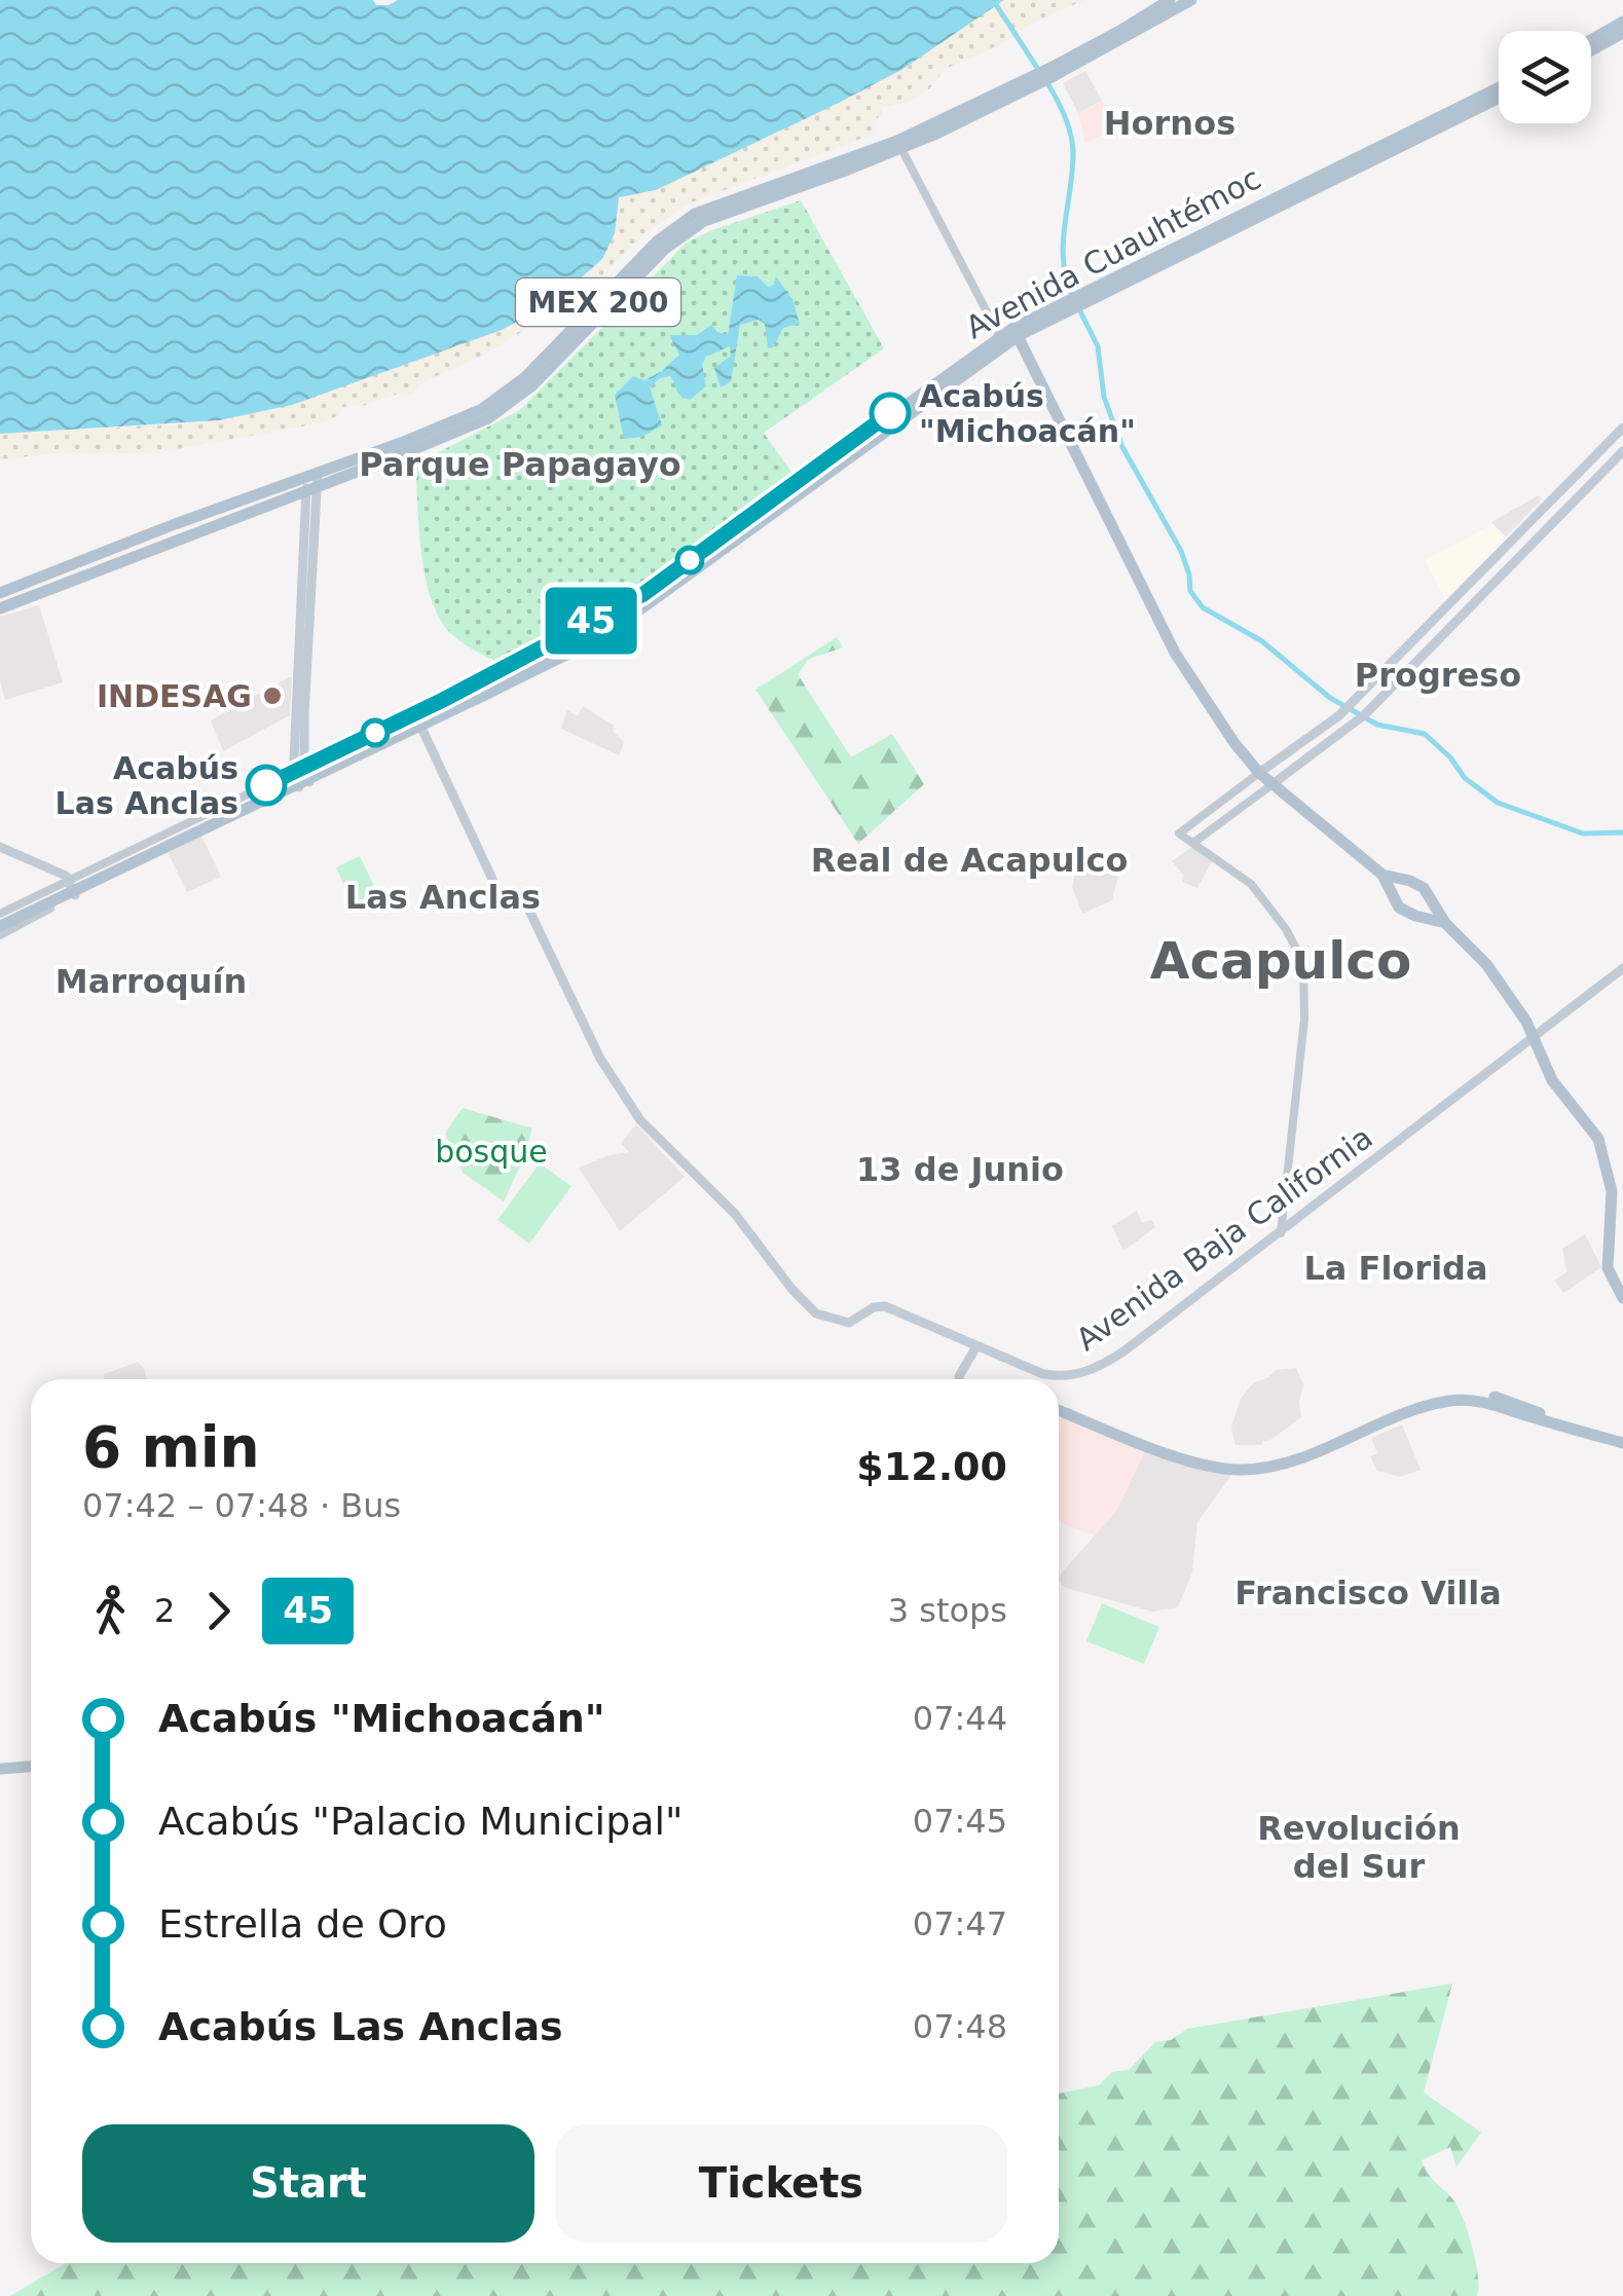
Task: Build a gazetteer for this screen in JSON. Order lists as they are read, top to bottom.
{
  "streets": {
    "main road": ["Avenida Cuauhtémoc", "MEX 200", "Avenida Baja California"]
  },
  "districts": [
    "Hornos",
    "Parque Papagayo",
    "Progreso",
    "Real de Acapulco",
    "Las Anclas",
    "Acapulco",
    "Marroquín",
    "13 de Junio",
    "La Florida",
    "Francisco Villa",
    "Revolución del Sur"
  ],
  "parks": ["bosque"],
  "places": ["Acabús \"Michoacán\"", "INDESAG", "Acabús Las Anclas"],
  "lines": ["bus line 45"],
  "page": {
    "on_map": "45",
    "heading": ["6 min", "07:42 – 07:48 · Bus", "$12.00"],
    "legs": ["2", "45", "3 stops"],
    "list": [
      {
        "name": "Acabús \"Michoacán\"",
        "value": "07:44"
      },
      {
        "name": "Acabús \"Palacio Municipal\"",
        "value": "07:45"
      },
      {
        "name": "Estrella de Oro",
        "value": "07:47"
      },
      {
        "name": "Acabús Las Anclas",
        "value": "07:48"
      }
    ],
    "buttons": ["Start", "Tickets"]
  }
}
